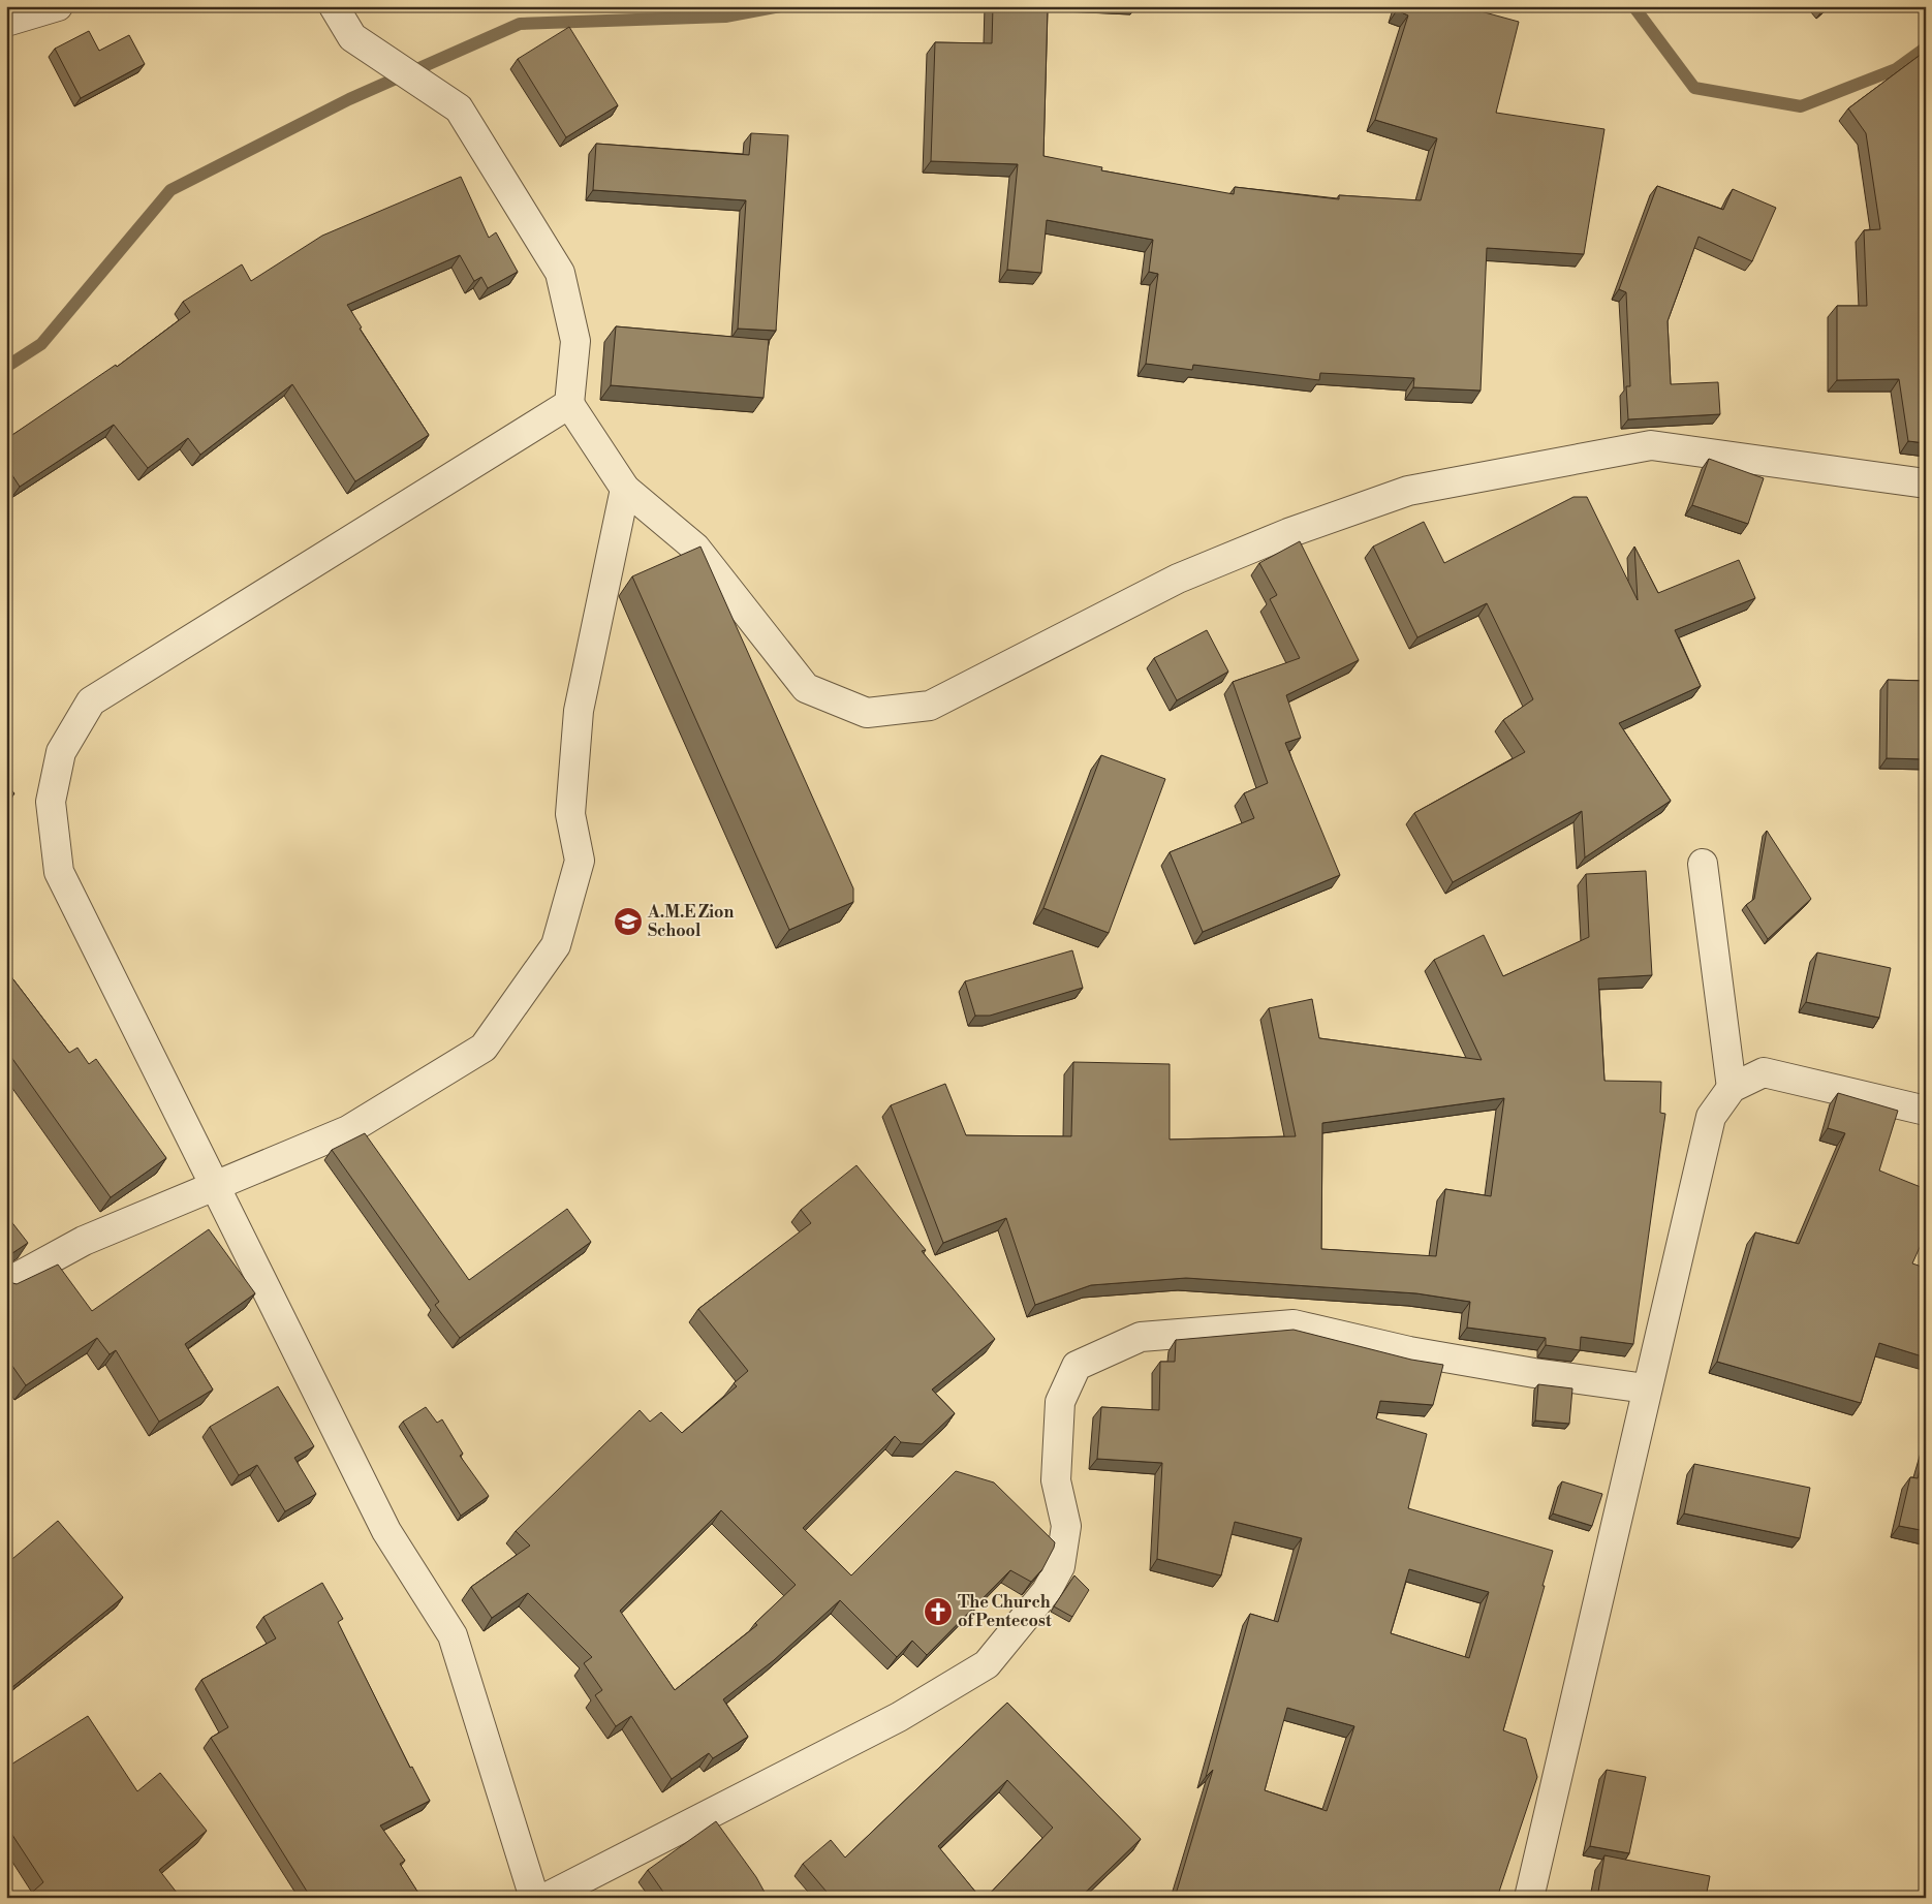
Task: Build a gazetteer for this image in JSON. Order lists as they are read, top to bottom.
{
  "places": {
    "school or university": ["A.M.E Zion School"],
    "church": ["The Church of Pentecost"]
  }
}
